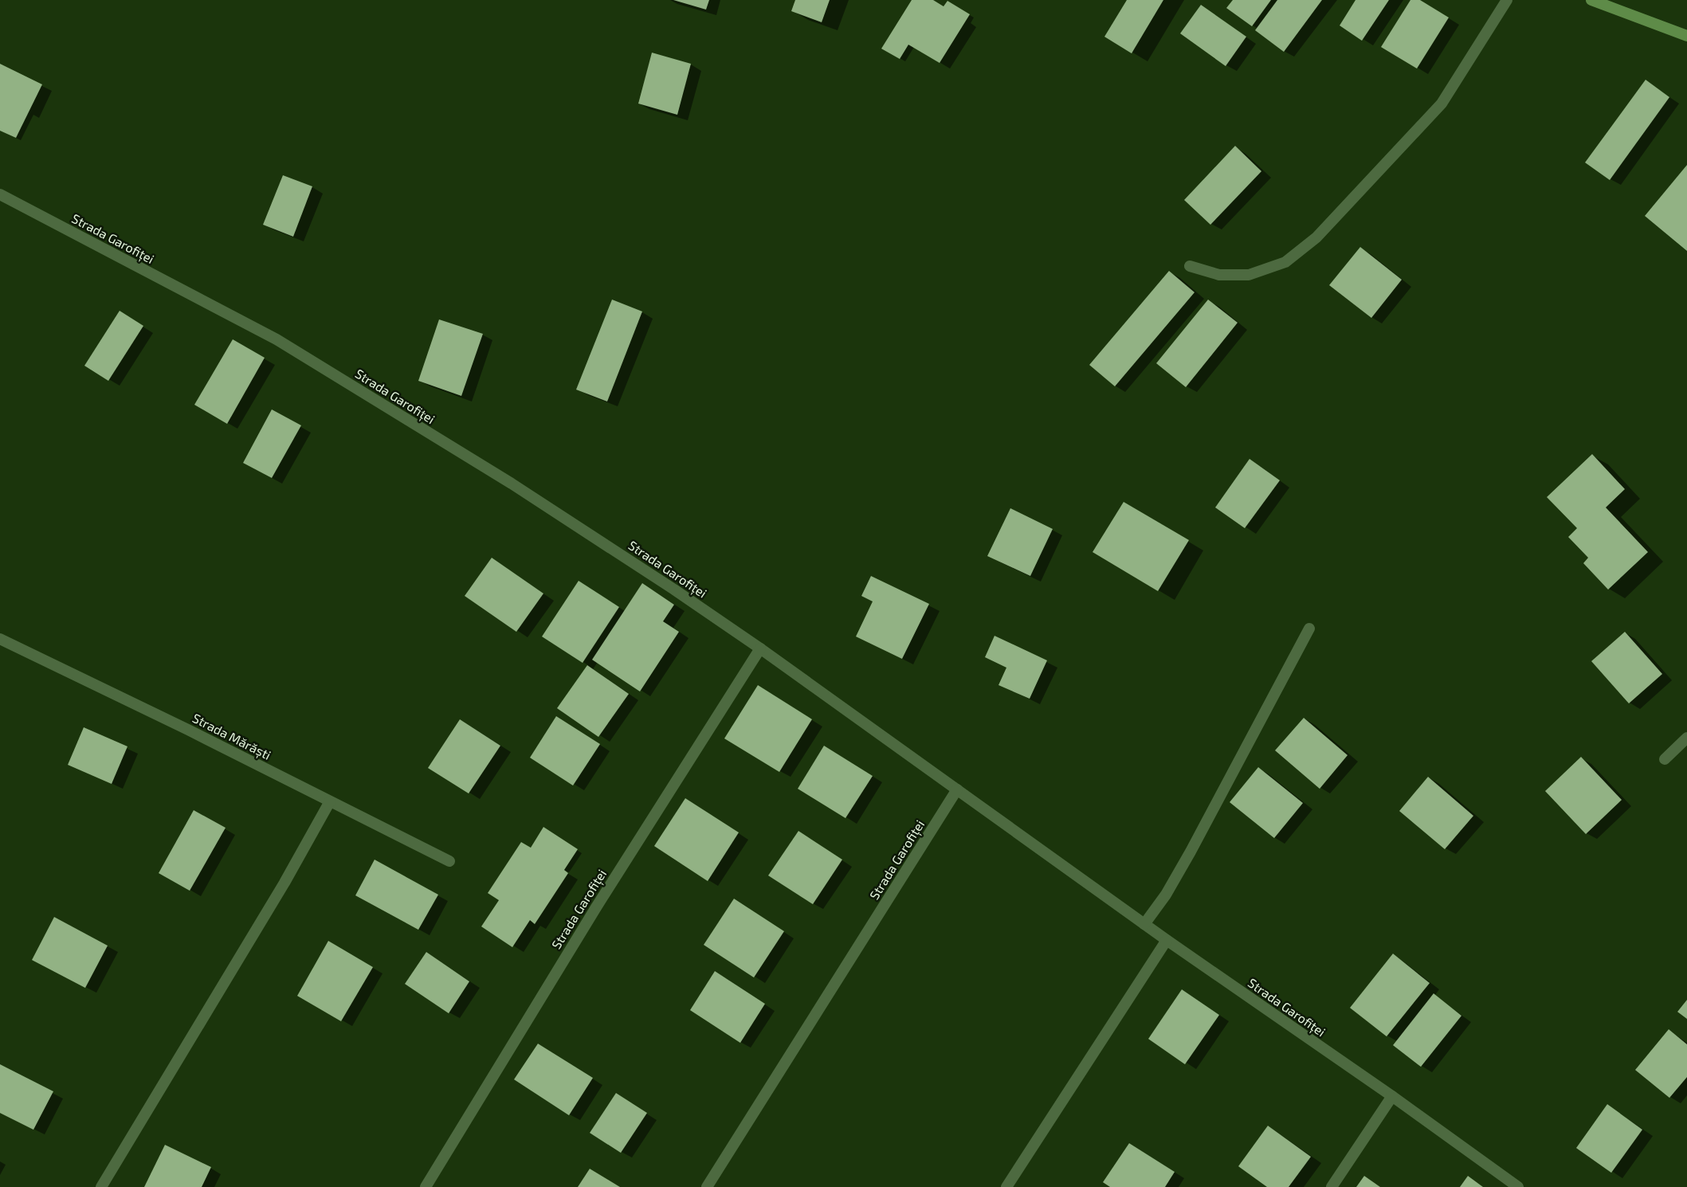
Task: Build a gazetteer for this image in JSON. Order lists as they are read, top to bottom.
{
  "streets": {
    "street": ["Strada Garofiței", "Strada Mărăști"]
  }
}
